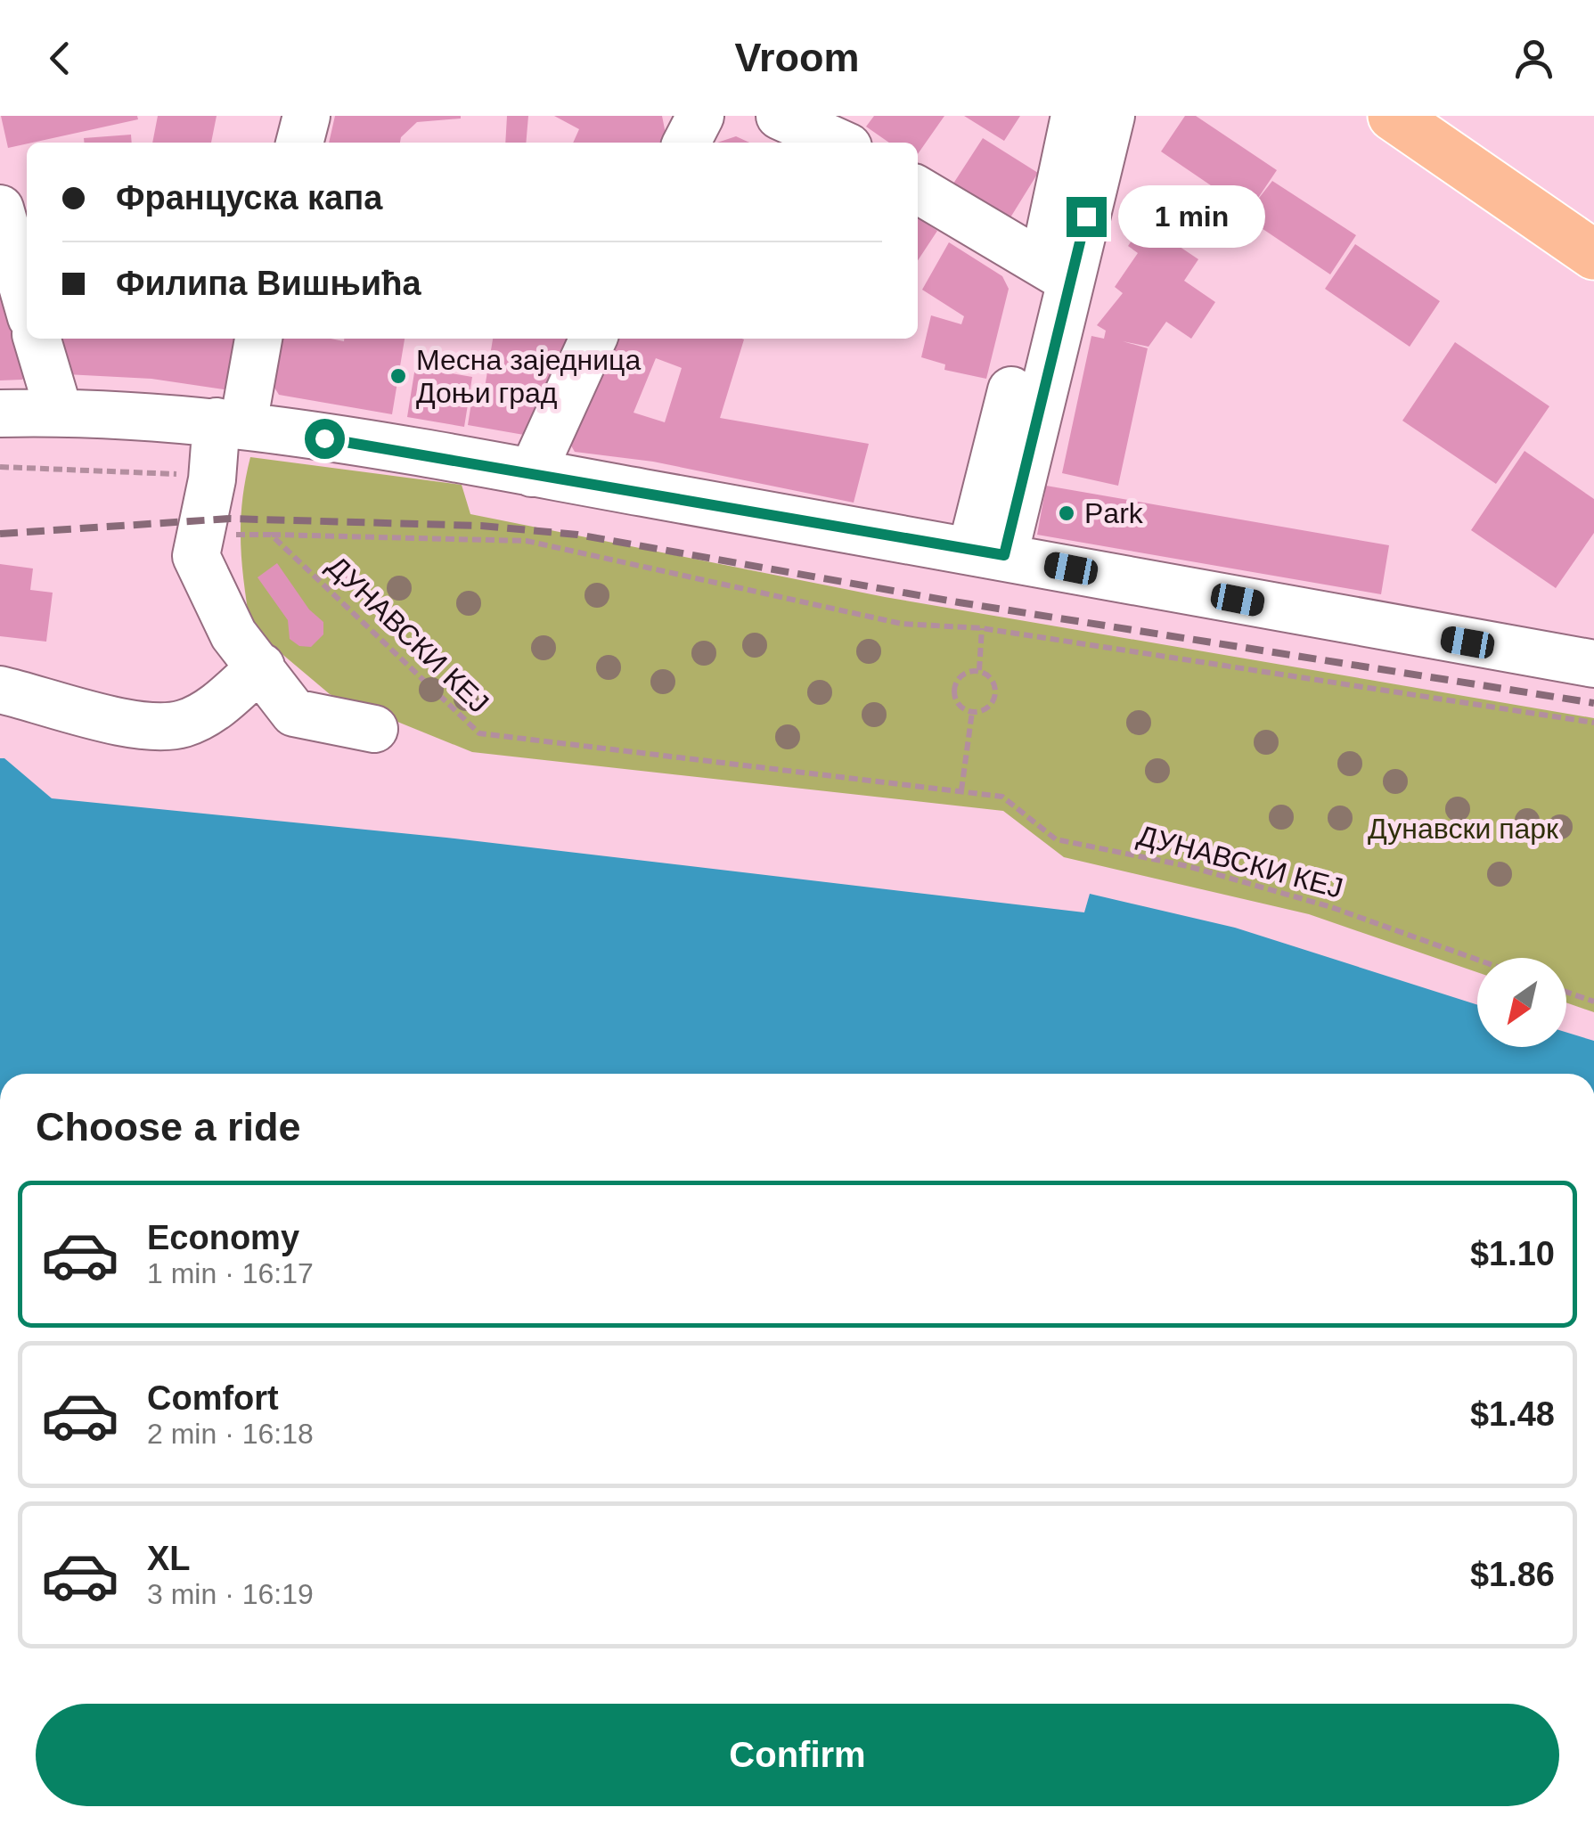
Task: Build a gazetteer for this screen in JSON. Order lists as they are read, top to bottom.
{
  "streets": {
    "path": ["ДУНАВСКИ КЕЈ"]
  },
  "parks": ["Дунавски парк"],
  "places": ["Месна заједница Доњи град", "Park"],
  "north": "bottom left",
  "page": {
    "header": "Vroom",
    "banner": ["Француска капа", "Филипа Вишњића"],
    "bubble": "1 min",
    "heading": "Choose a ride",
    "list": [
      {
        "name": "Economy",
        "note": "1 min · 16:17",
        "value": "$1.10"
      },
      {
        "name": "Comfort",
        "note": "2 min · 16:18",
        "value": "$1.48"
      },
      {
        "name": "XL",
        "note": "3 min · 16:19",
        "value": "$1.86"
      }
    ],
    "buttons": "Confirm"
  }
}
